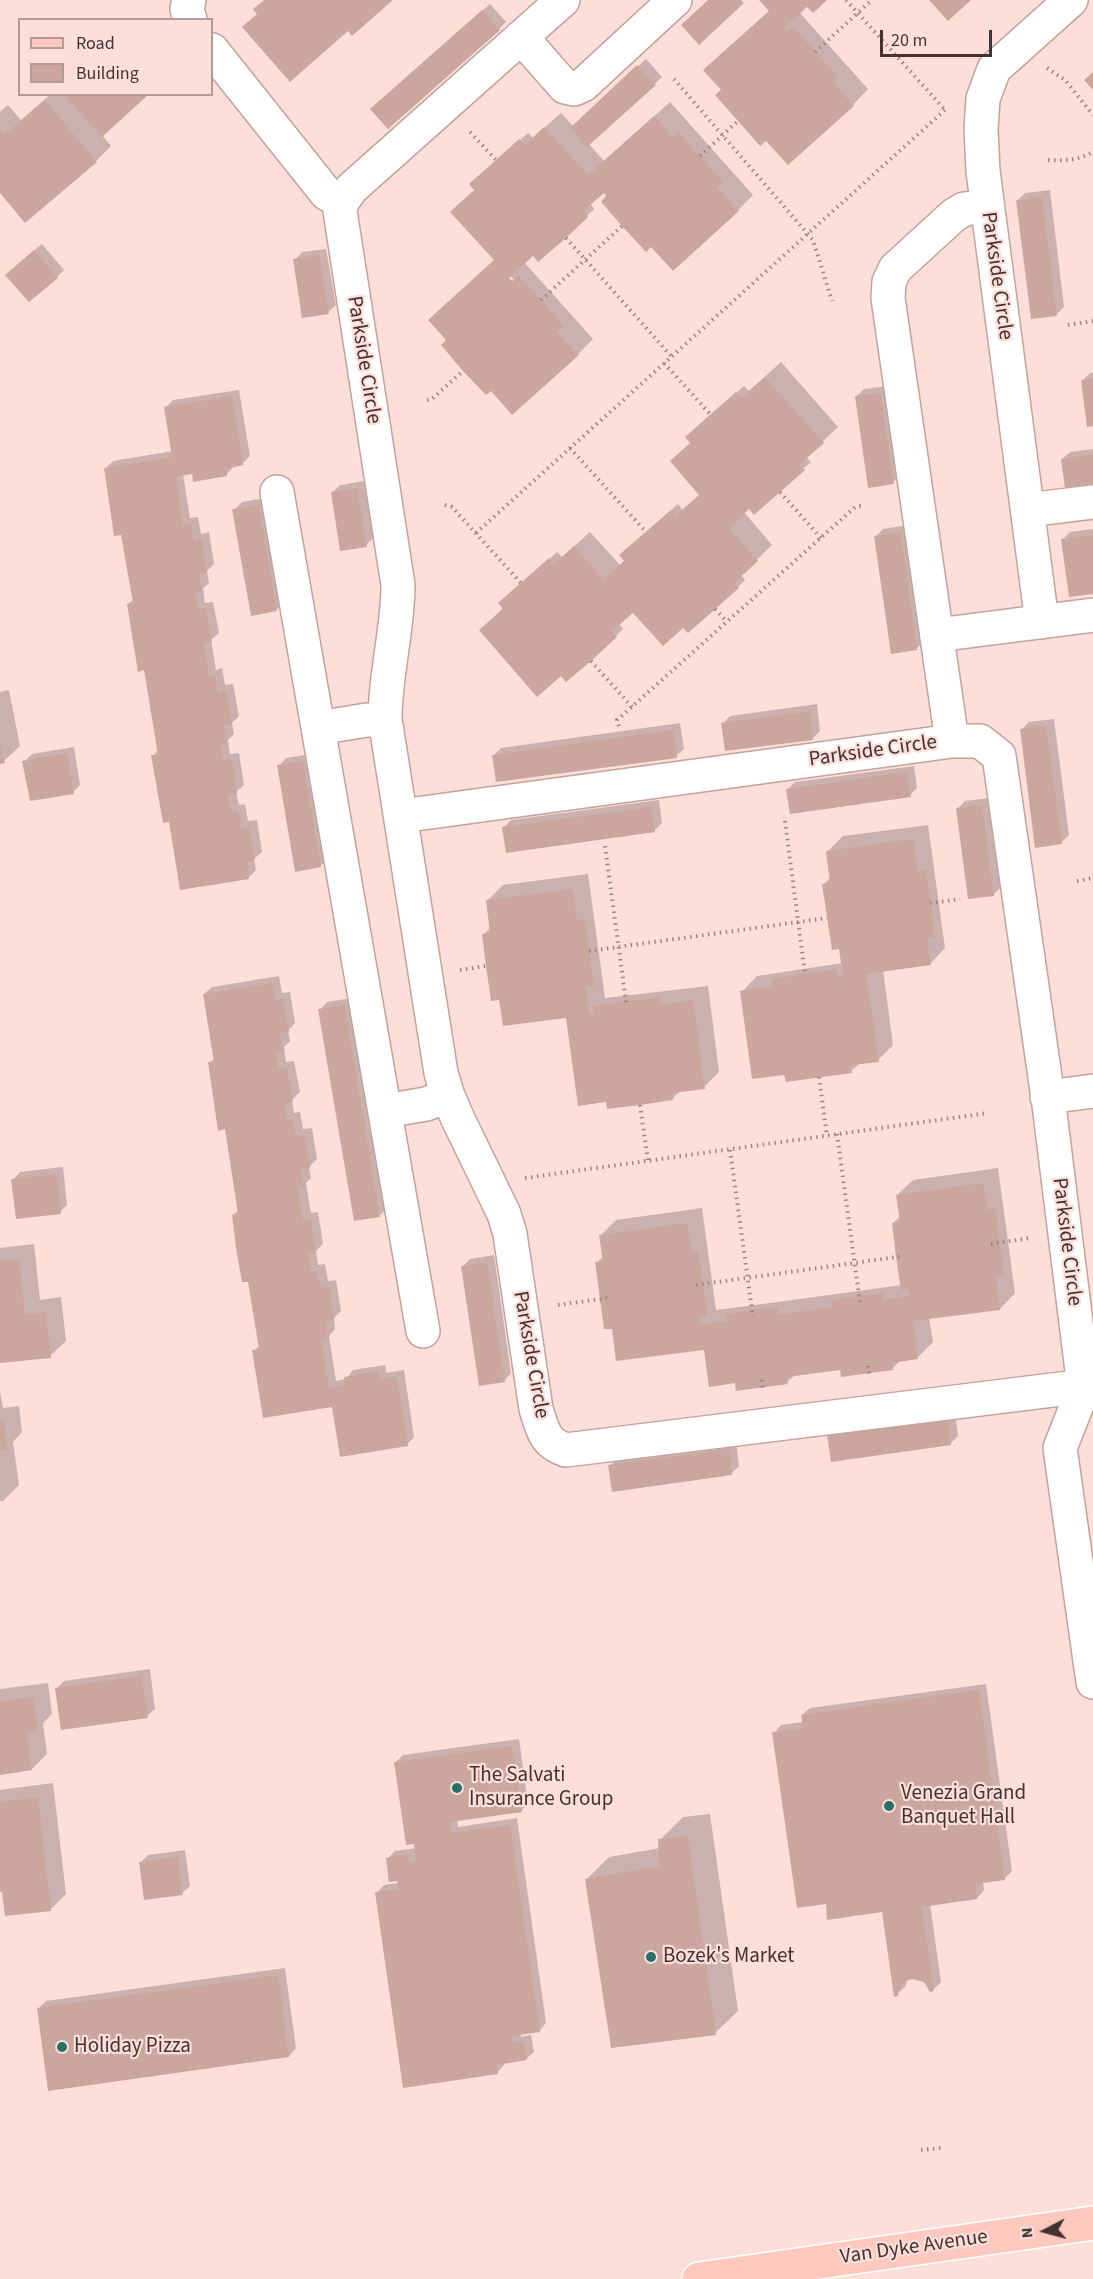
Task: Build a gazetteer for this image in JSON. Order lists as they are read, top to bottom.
{
  "streets": {
    "main road": ["Van Dyke Avenue"],
    "street": ["Parkside Circle"]
  },
  "places": [
    "The Salvati Insurance Group",
    "Venezia Grand Banquet Hall",
    "Bozek's Market",
    "Holiday Pizza"
  ],
  "legend": ["Road", "Building"],
  "scale_bar": "20 m",
  "north": "left"
}
